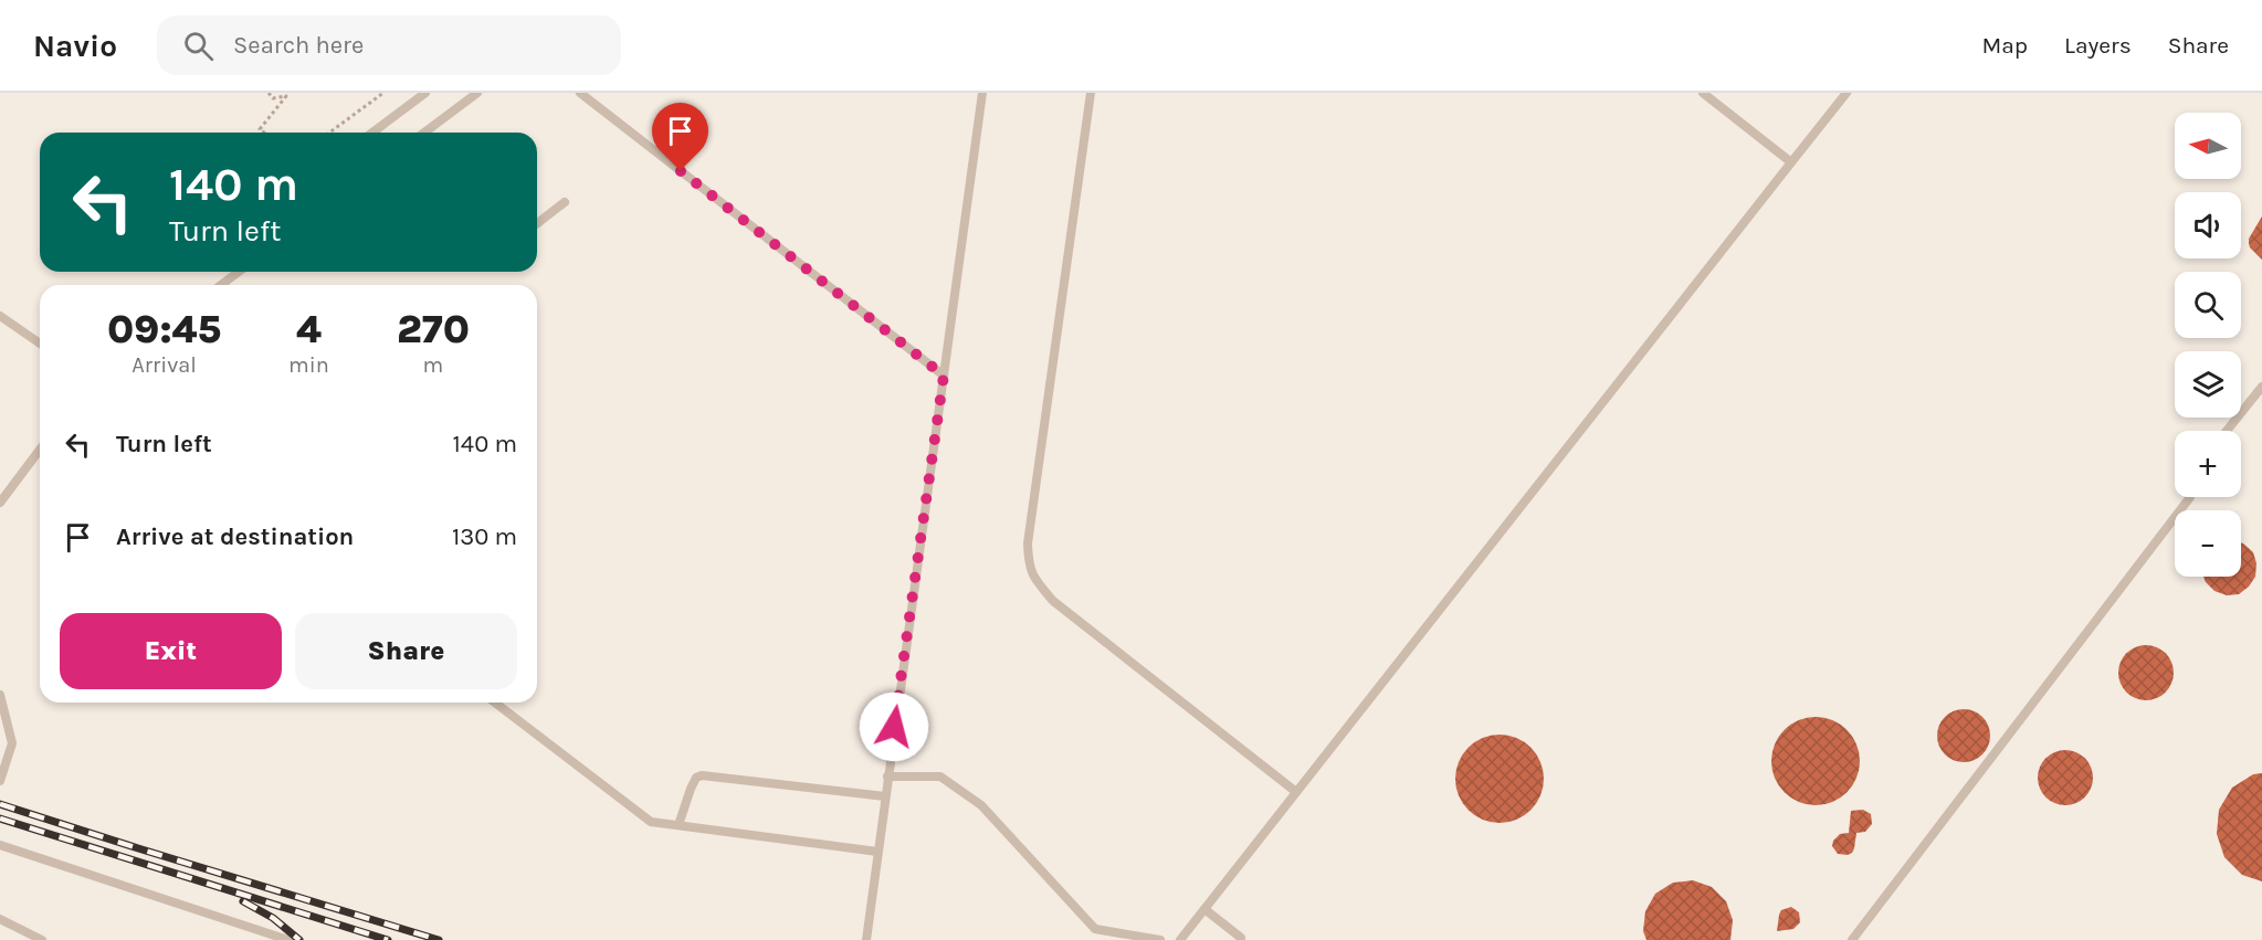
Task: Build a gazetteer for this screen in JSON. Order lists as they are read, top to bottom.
{
  "north": "left",
  "page": {
    "header": "Navio",
    "search": "Search here",
    "nav": ["Map", "Layers", "Share"],
    "map_buttons": ["+", "−"],
    "turn": ["140 m", "Turn left"],
    "eta": [
      "09:45",
      "Arrival",
      "4",
      "min",
      "270",
      "m"
    ],
    "list": [
      {
        "name": "Turn left",
        "value": "140 m"
      },
      {
        "name": "Arrive at destination",
        "value": "130 m"
      }
    ],
    "buttons": ["Exit", "Share"]
  }
}
